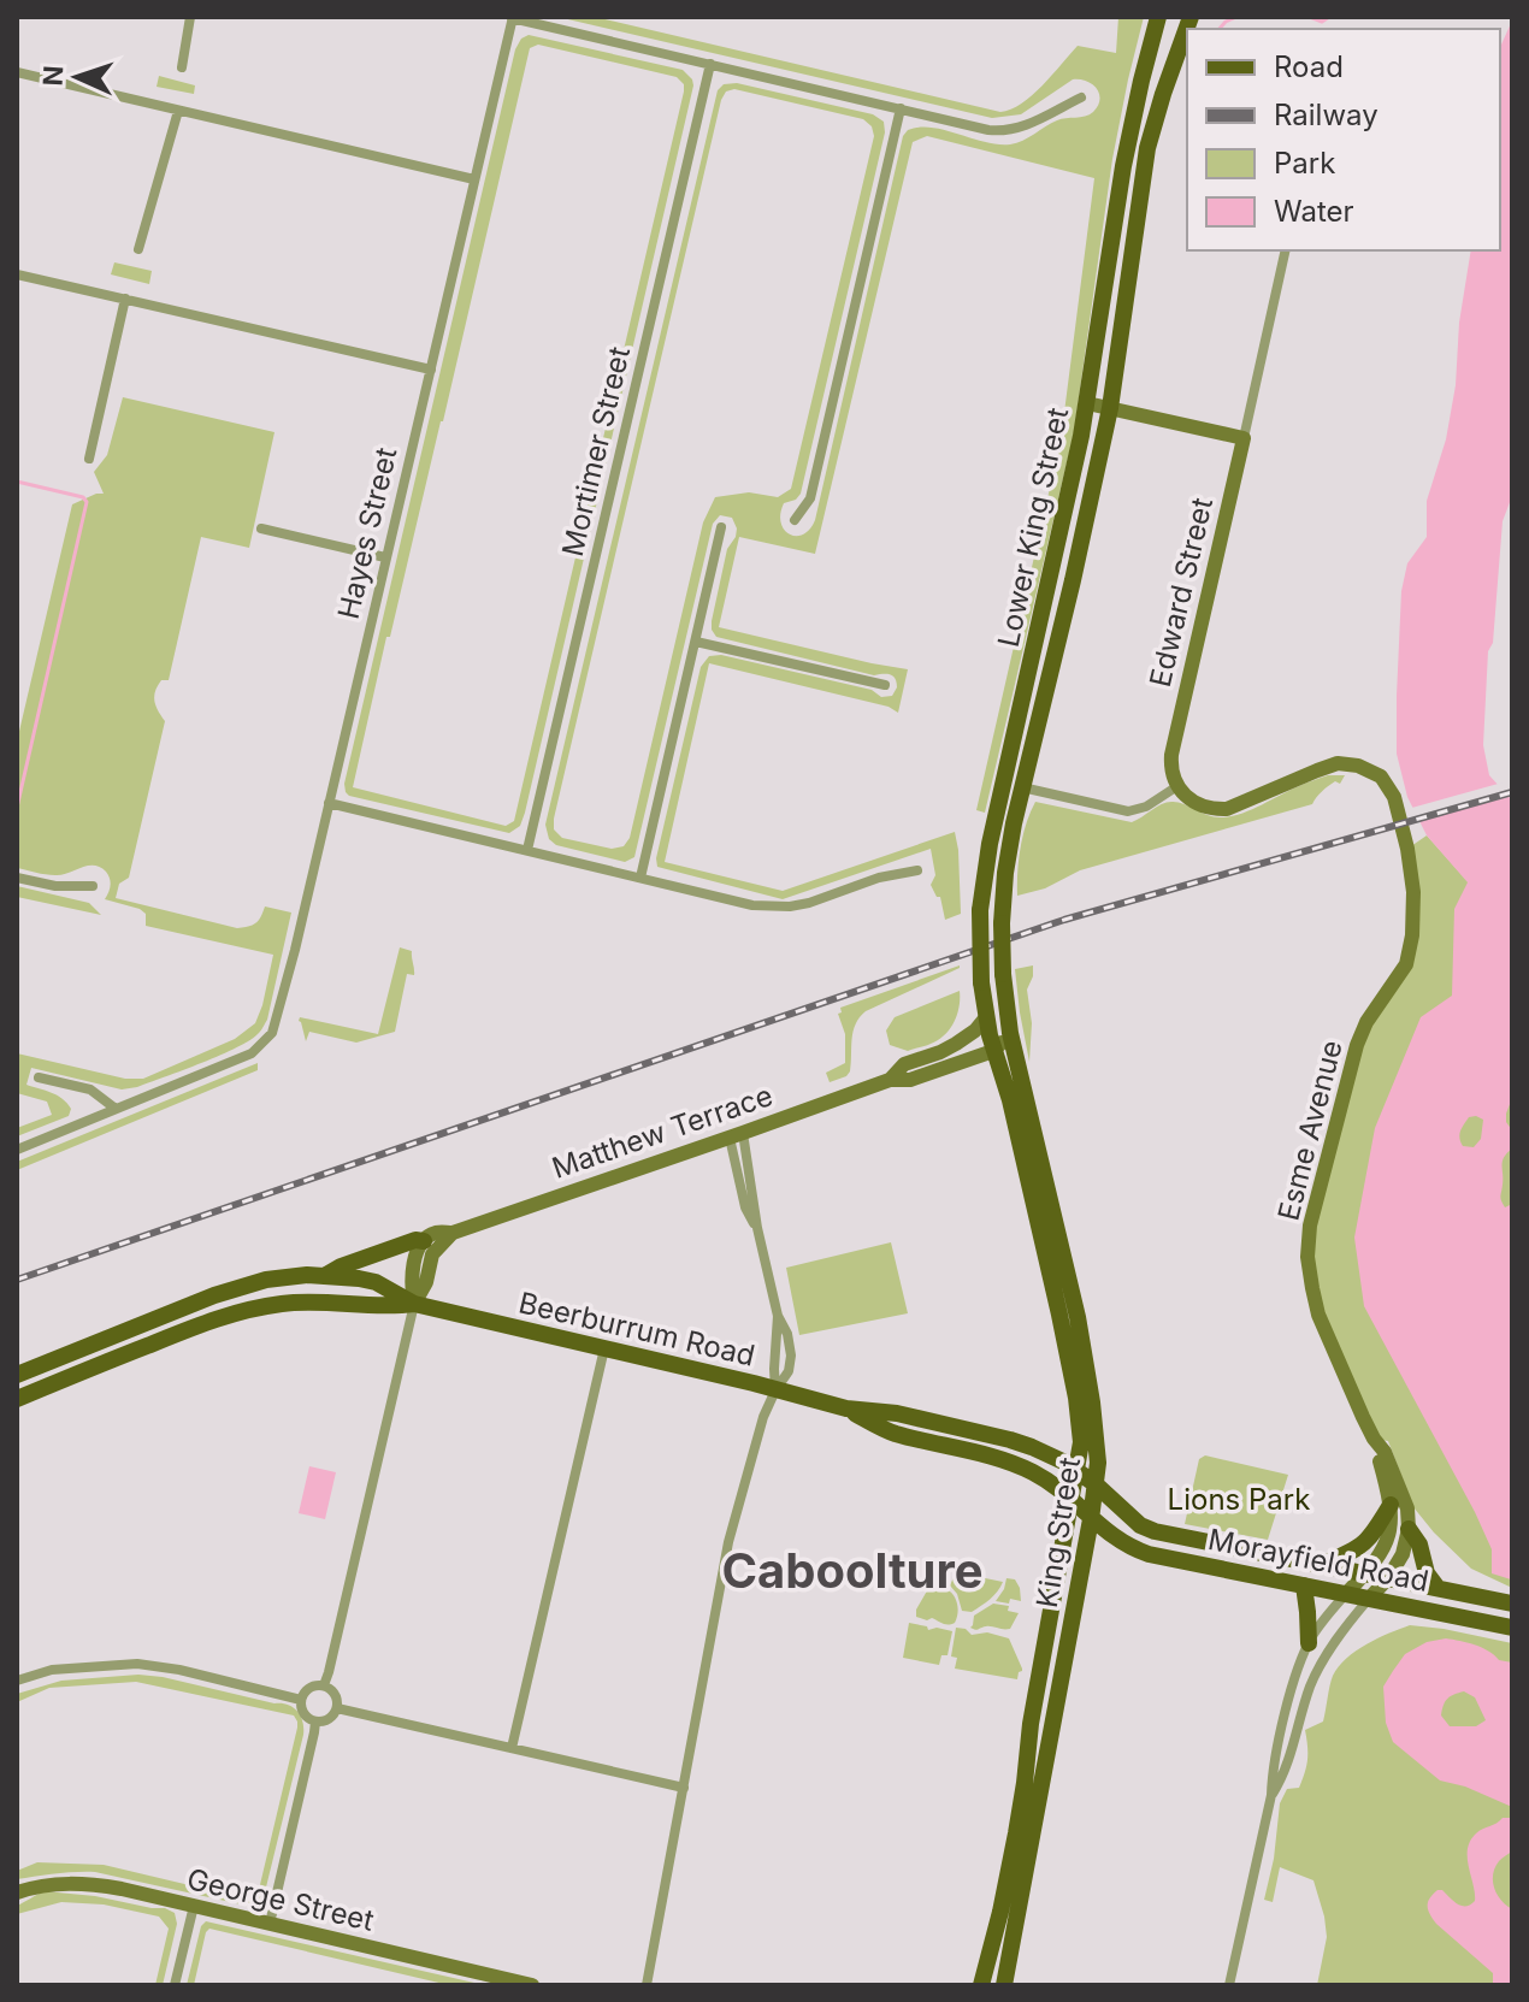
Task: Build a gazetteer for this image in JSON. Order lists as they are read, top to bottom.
{
  "streets": {
    "main road": [
      "Lower King Street",
      "Beerburrum Road",
      "King Street",
      "Morayfield Road"
    ],
    "street": [
      "Mortimer Street",
      "Hayes Street",
      "Edward Street",
      "Esme Avenue",
      "Matthew Terrace",
      "George Street"
    ]
  },
  "crossings": [
    ["Lower King Street", "Matthew Terrace"],
    ["Lower King Street", "King Street"],
    ["Edward Street", "Esme Avenue"],
    ["Esme Avenue", "Morayfield Road"],
    ["Matthew Terrace", "King Street"],
    ["Beerburrum Road", "King Street"],
    ["Beerburrum Road", "Morayfield Road"],
    ["King Street", "Morayfield Road"]
  ],
  "districts": ["Caboolture"],
  "parks": ["Lions Park"],
  "legend": [
    "Road",
    "Railway",
    "Park",
    "Water"
  ],
  "north": "left"
}
